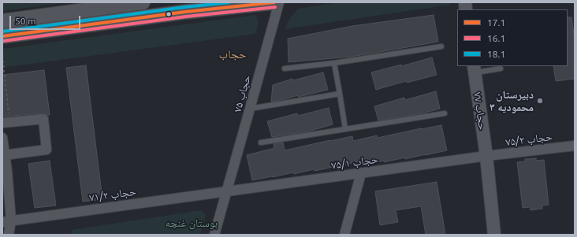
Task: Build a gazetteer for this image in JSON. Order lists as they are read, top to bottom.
{
  "streets": {
    "street": [
      "حجاب ۷۵",
      "حجاب ۷۷",
      "حجاب ۷۵/۲",
      "حجاب ۷۵/۱",
      "حجاب ۷۱/۲"
    ]
  },
  "crossings": [
    ["حجاب ۷۵", "حجاب ۷۵/۱"],
    ["حجاب ۷۵", "حجاب ۷۱/۲"],
    ["حجاب ۷۷", "حجاب ۷۵/۲"],
    ["حجاب ۷۷", "حجاب ۷۵/۱"],
    ["حجاب ۷۵/۲", "حجاب ۷۵/۱"],
    ["حجاب ۷۵/۱", "حجاب ۷۱/۲"]
  ],
  "districts": ["حجاب"],
  "parks": ["بوستان غنچه"],
  "places": ["دبیرستان محمودیه ۳"],
  "lines": ["transit line 17.1", "transit line 18.1", "transit line 16.1"],
  "legend": ["17.1", "16.1", "18.1"],
  "scale_bar": "50 m"
}
